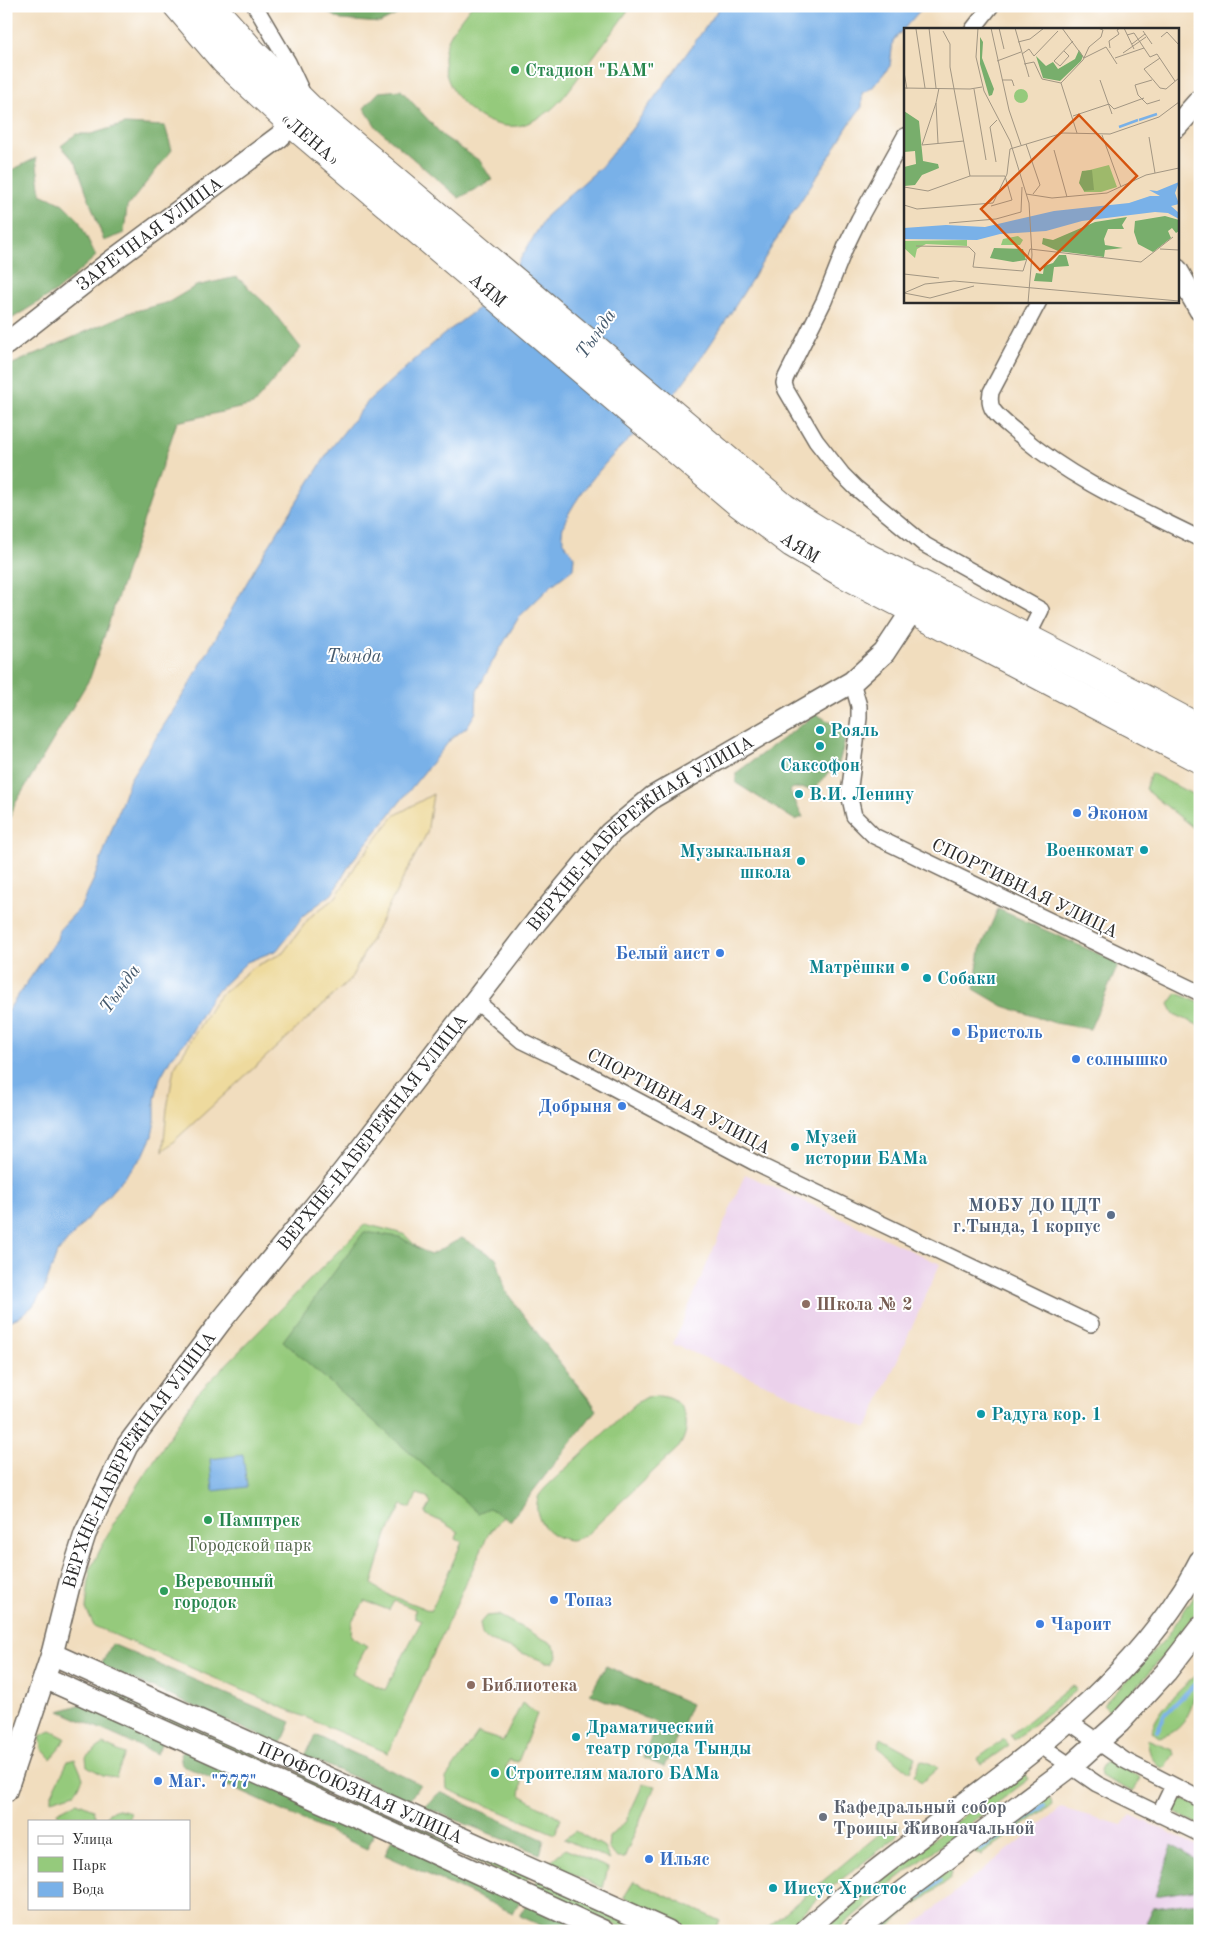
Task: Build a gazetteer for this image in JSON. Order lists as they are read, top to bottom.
{
  "streets": {
    "highway": ["«ЛЕНА»", "АЯМ"],
    "street": [
      "ЗАРЕЧНАЯ УЛИЦА",
      "ВЕРХНЕ-НАБЕРЕЖНАЯ УЛИЦА",
      "СПОРТИВНАЯ УЛИЦА",
      "ПРОФСОЮЗНАЯ УЛИЦА"
    ]
  },
  "crossings": [
    ["«ЛЕНА»", "ЗАРЕЧНАЯ УЛИЦА"],
    ["«ЛЕНА»", "АЯМ"],
    ["АЯМ", "ВЕРХНЕ-НАБЕРЕЖНАЯ УЛИЦА"],
    ["ВЕРХНЕ-НАБЕРЕЖНАЯ УЛИЦА", "СПОРТИВНАЯ УЛИЦА"],
    ["ВЕРХНЕ-НАБЕРЕЖНАЯ УЛИЦА", "ПРОФСОЮЗНАЯ УЛИЦА"]
  ],
  "water": ["Тында"],
  "parks": ["Городской парк"],
  "places": [
    "Стадион \"БАМ\"",
    "Рояль",
    "Саксофон",
    "В.И. Ленину",
    "Эконом",
    "Военкомат",
    "Музыкальная школа",
    "Белый аист",
    "Матрёшки",
    "Собаки",
    "Бристоль",
    "солнышко",
    "Добрыня",
    "Музей истории БАМа",
    "МОБУ ДО ЦДТ г.Тында, 1 корпус",
    "Школа № 2",
    "Радуга кор. 1",
    "Памптрек",
    "Веревочный городок",
    "Топаз",
    "Чароит",
    "Библиотека",
    "Драматический театр города Тынды",
    "Строителям малого БАМа",
    "Маг. \"777\"",
    "Кафедральный собор Троицы Живоначальной",
    "Ильяс",
    "Иисус Христос"
  ],
  "legend": ["Улица", "Парк", "Вода"]
}
